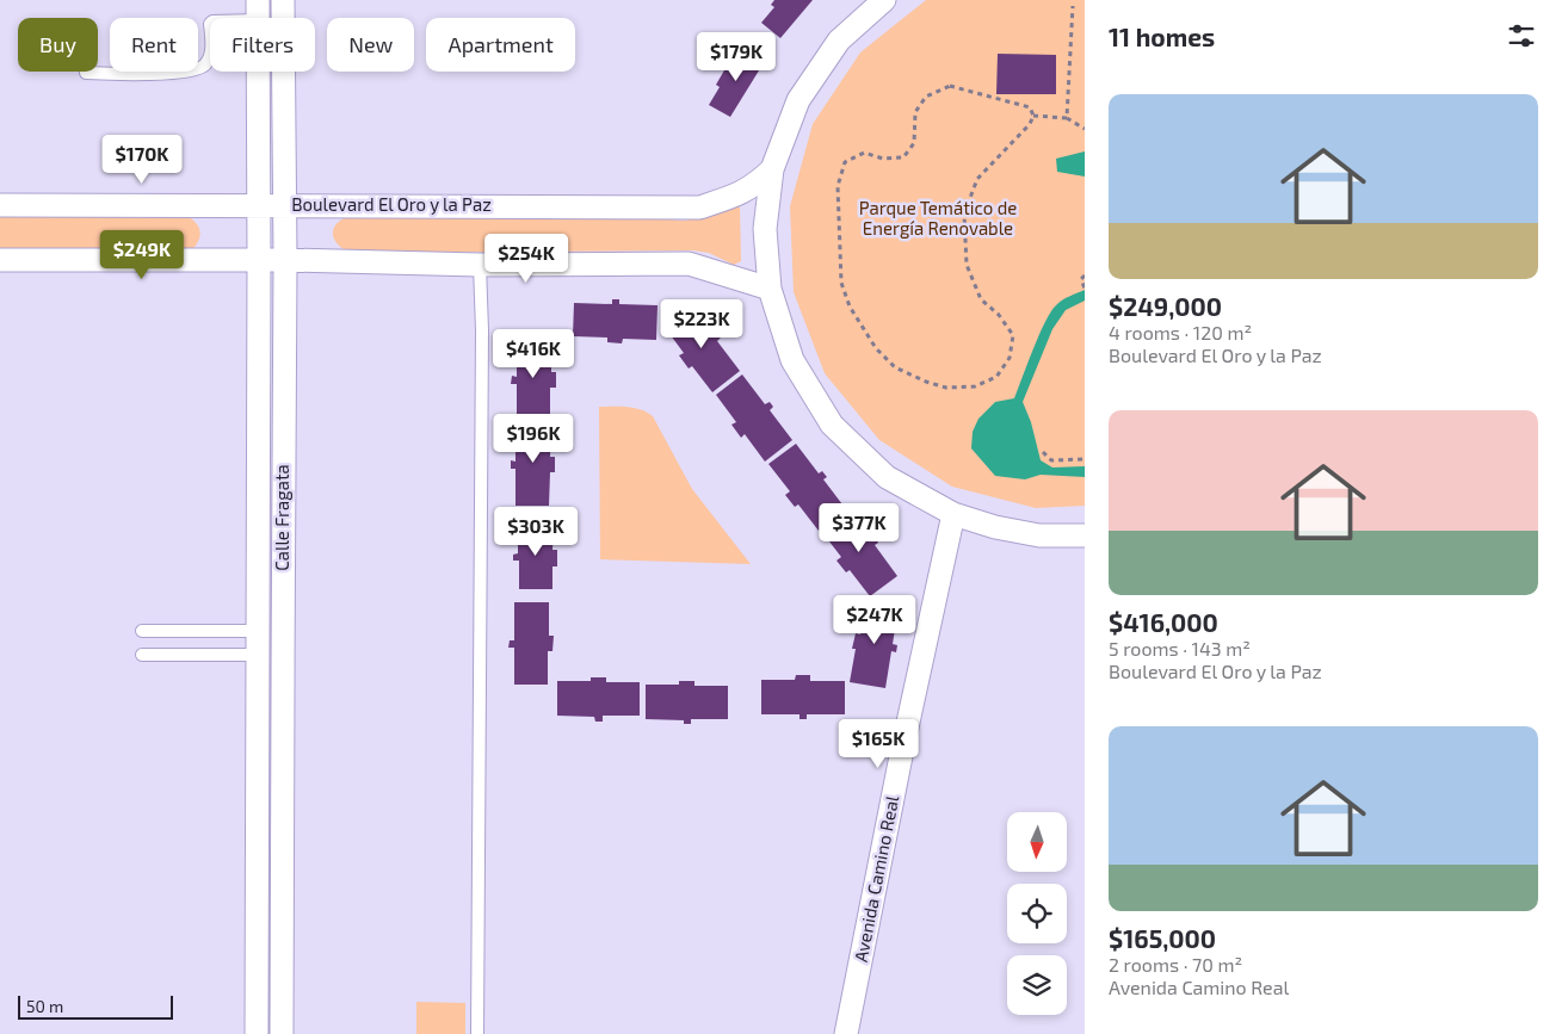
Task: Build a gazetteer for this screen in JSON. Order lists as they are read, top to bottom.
{
  "streets": {
    "street": ["Boulevard El Oro y la Paz", "Calle Fragata", "Avenida Camino Real"]
  },
  "crossings": [
    ["Boulevard El Oro y la Paz", "Calle Fragata"]
  ],
  "parks": ["Parque Temático de Energía Renovable"],
  "scale_bar": "50 m",
  "north": "bottom",
  "page": {
    "heading": "11 homes",
    "chip": [
      "Buy",
      "Rent",
      "Filters",
      "New",
      "Apartment"
    ],
    "price": [
      "$179K",
      "$170K",
      "$249K",
      "$254K",
      "$223K",
      "$416K",
      "$196K",
      "$377K",
      "$303K",
      "$247K",
      "$165K"
    ],
    "list": [
      {
        "name": "$249,000",
        "note": "4 rooms · 120 m² · Boulevard El Oro y la Paz"
      },
      {
        "name": "$416,000",
        "note": "5 rooms · 143 m² · Boulevard El Oro y la Paz"
      },
      {
        "name": "$165,000",
        "note": "2 rooms · 70 m² · Avenida Camino Real"
      }
    ],
    "scale": "50 m"
  }
}
